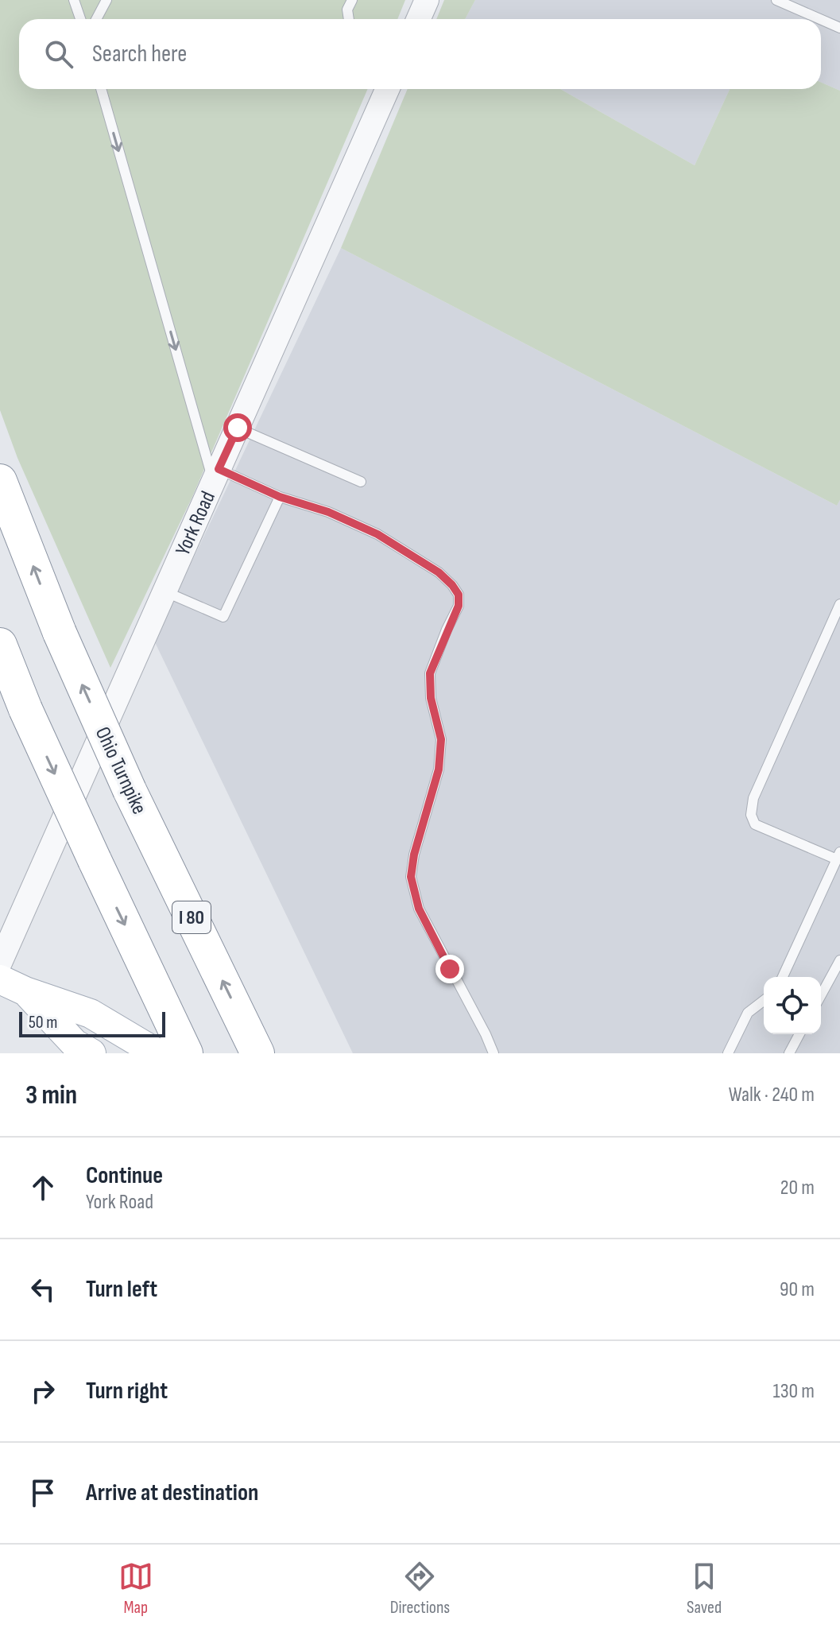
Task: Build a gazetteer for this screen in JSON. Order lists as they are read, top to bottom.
{
  "streets": {
    "highway": ["Ohio Turnpike", "I 80"],
    "street": ["York Road"]
  },
  "scale_bar": "50 m",
  "page": {
    "search": "Search here",
    "scale": "50 m",
    "heading": ["3 min", "Walk · 240 m"],
    "list": [
      ["Continue", "York Road", "20 m"],
      ["Turn left", "90 m"],
      ["Turn right", "130 m"],
      "Arrive at destination"
    ],
    "nav": ["Map", "Directions", "Saved"]
  }
}
